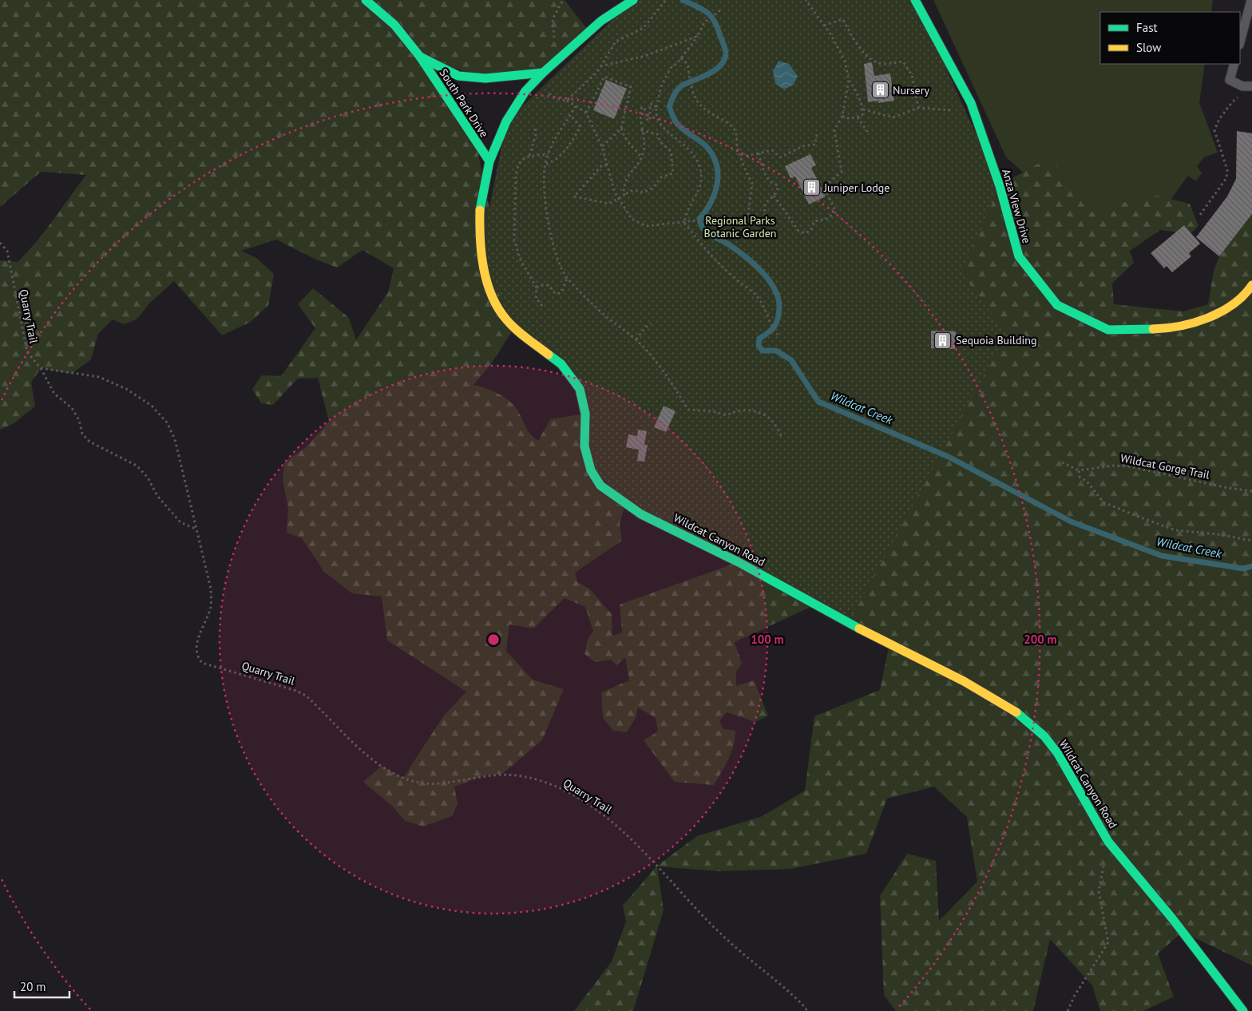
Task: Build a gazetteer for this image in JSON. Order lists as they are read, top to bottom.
{
  "streets": {
    "street": ["South Park Drive", "Anza View Drive", "Wildcat Canyon Road"],
    "path": ["Quarry Trail", "Wildcat Gorge Trail"]
  },
  "crossings": [
    ["South Park Drive", "Wildcat Canyon Road"]
  ],
  "water": ["Wildcat Creek"],
  "parks": ["Regional Parks Botanic Garden"],
  "places": {
    "building": ["Nursery", "Juniper Lodge", "Sequoia Building"]
  },
  "legend": ["Fast", "Slow"],
  "scale_bar": "20 m",
  "rings": ["100 m", "200 m"]
}
